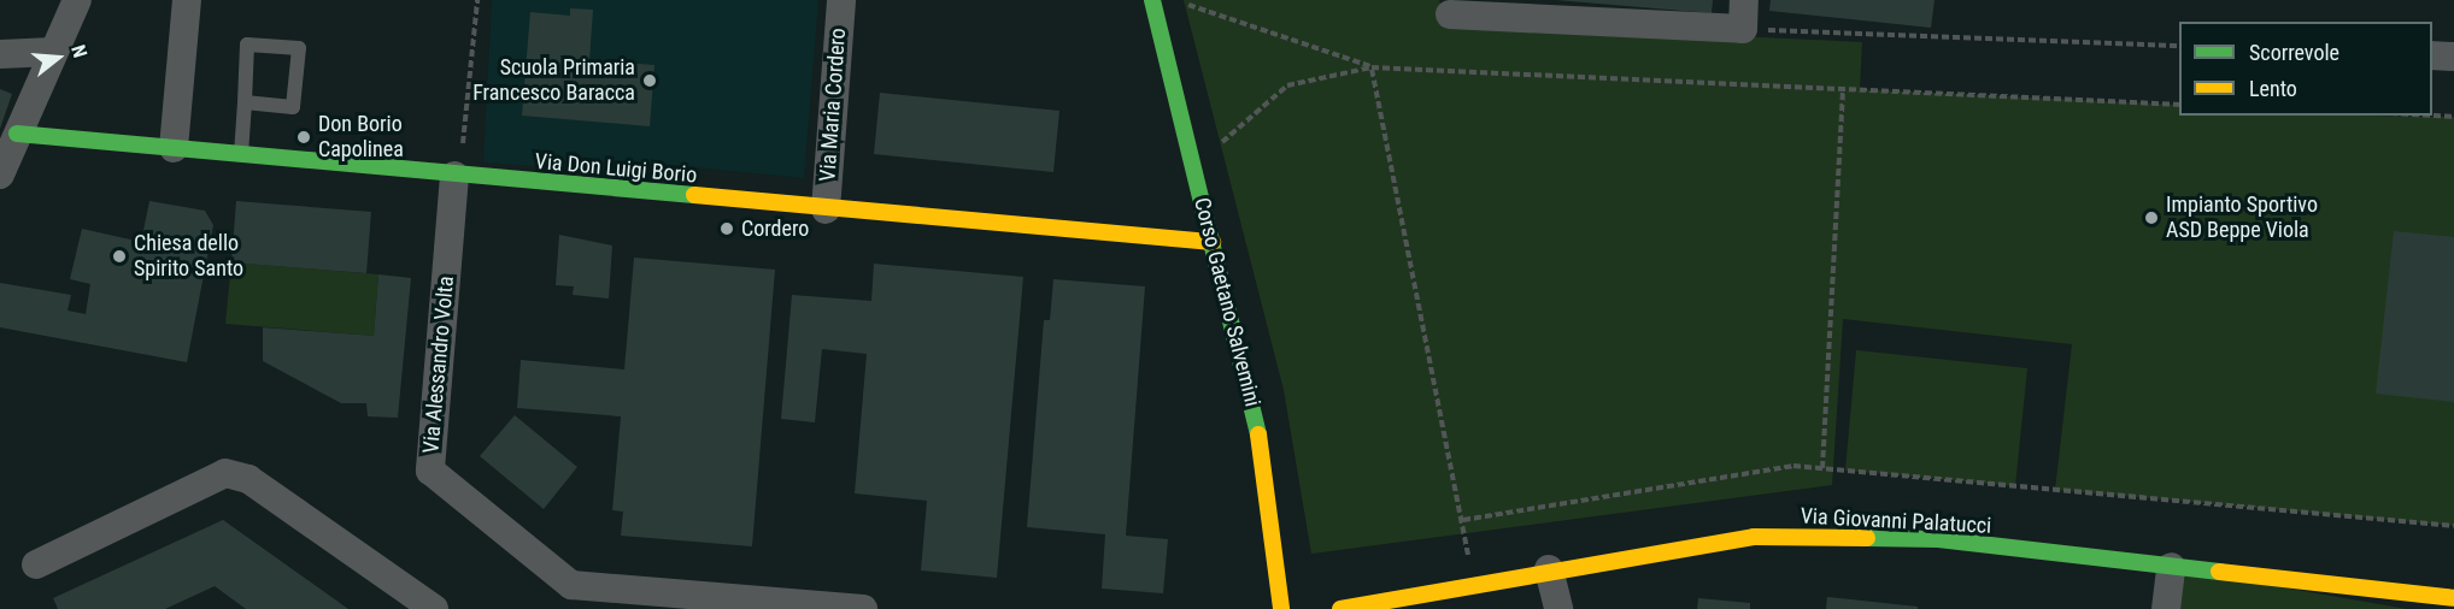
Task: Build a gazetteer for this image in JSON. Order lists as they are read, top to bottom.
{
  "streets": {
    "street": [
      "Via Maria Cordero",
      "Via Don Luigi Borio",
      "Corso Gaetano Salvemini",
      "Via Alessandro Volta",
      "Via Giovanni Palatucci"
    ]
  },
  "crossings": [
    ["Via Maria Cordero", "Via Don Luigi Borio"],
    ["Via Don Luigi Borio", "Corso Gaetano Salvemini"],
    ["Via Don Luigi Borio", "Via Alessandro Volta"]
  ],
  "places": [
    "Scuola Primaria Francesco Baracca",
    "Don Borio Capolinea",
    "Impianto Sportivo ASD Beppe Viola",
    "Cordero",
    "Chiesa dello Spirito Santo"
  ],
  "legend": ["Scorrevole", "Lento"],
  "north": "right"
}
